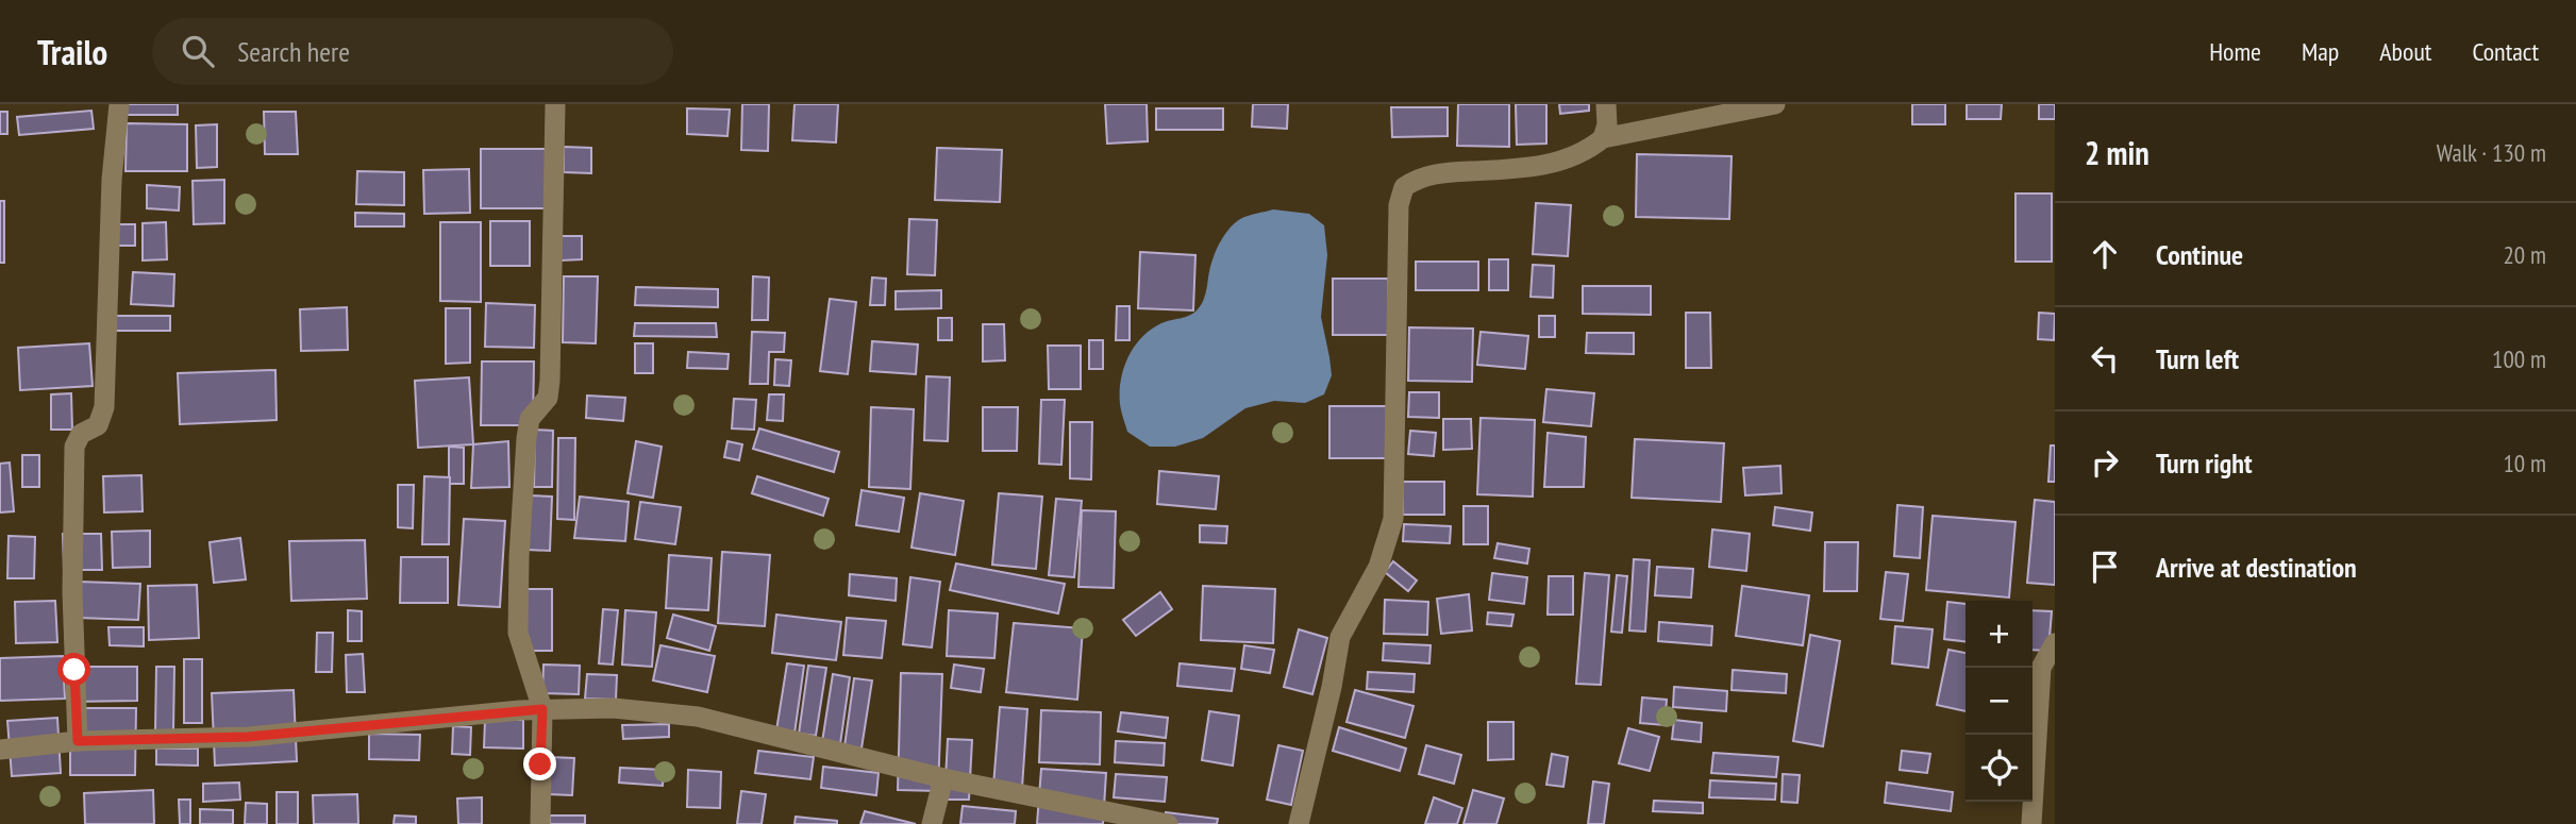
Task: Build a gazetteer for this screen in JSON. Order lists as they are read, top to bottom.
{
  "page": {
    "header": "Trailo",
    "search": "Search here",
    "nav": [
      "Home",
      "Map",
      "About",
      "Contact"
    ],
    "heading": ["2 min", "Walk · 130 m"],
    "list": [
      ["Continue", "20 m"],
      ["Turn left", "100 m"],
      ["Turn right", "10 m"],
      "Arrive at destination"
    ],
    "map_buttons": ["+", "−"]
  }
}
